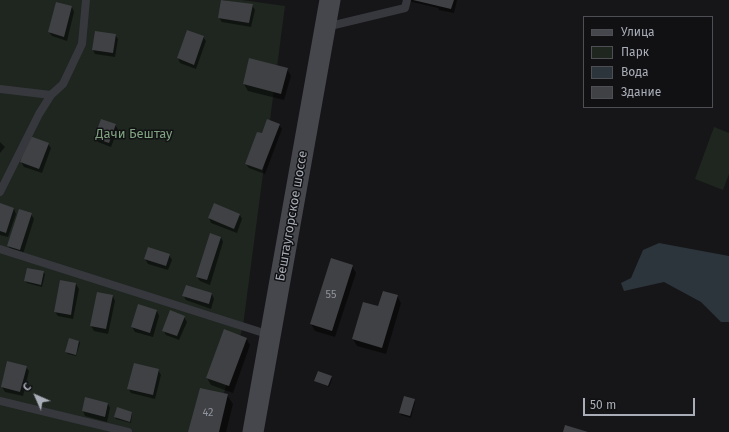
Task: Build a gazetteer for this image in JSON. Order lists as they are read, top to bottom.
{
  "streets": {
    "main road": ["Бештаугорское шоссе"]
  },
  "parks": ["Дачи Бештау"],
  "house_numbers": ["55", "42"],
  "legend": [
    "Улица",
    "Парк",
    "Вода",
    "Здание"
  ],
  "scale_bar": "50 m",
  "north": "top left"
}
